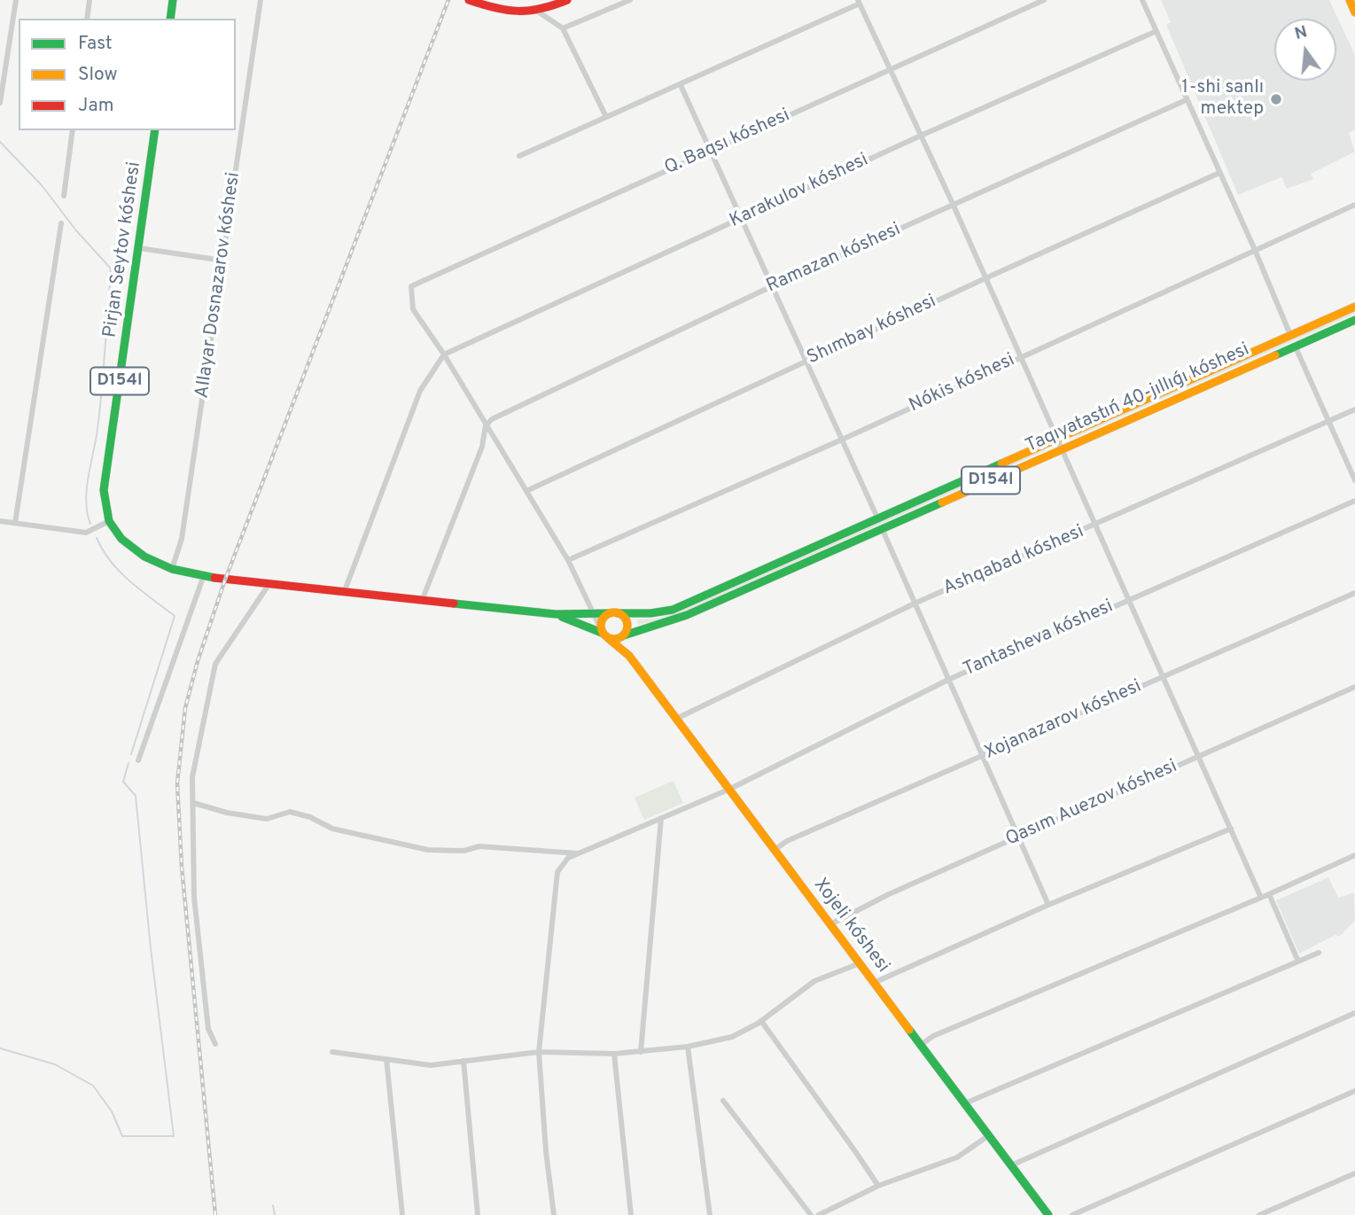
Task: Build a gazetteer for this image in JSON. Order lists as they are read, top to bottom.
{
  "streets": {
    "main road": [
      "Pirjan Seytov kóshesi",
      "D154l",
      "Taqıyatastıń 40-jıllıǵı kóshesi",
      "Xojeli kóshesi"
    ],
    "street": [
      "Q. Baqsı kóshesi",
      "Karakulov kóshesi",
      "Ramazan kóshesi",
      "Allayar Dosnazarov kóshesi",
      "Shımbay kóshesi",
      "Nókis kóshesi",
      "Ashqabad kóshesi",
      "Tantasheva kóshesi",
      "Xojanazarov kóshesi",
      "Qasım Auezov kóshesi"
    ]
  },
  "crossings": [
    ["Q. Baqsı kóshesi", "Karakulov kóshesi"],
    ["Pirjan Seytov kóshesi", "D154l"],
    ["Allayar Dosnazarov kóshesi", "D154l"],
    ["D154l", "Taqıyatastıń 40-jıllıǵı kóshesi"],
    ["Ashqabad kóshesi", "Xojeli kóshesi"],
    ["Tantasheva kóshesi", "Xojeli kóshesi"],
    ["Xojanazarov kóshesi", "Xojeli kóshesi"],
    ["Qasım Auezov kóshesi", "Xojeli kóshesi"]
  ],
  "places": ["1-shi sanlı mektep"],
  "legend": ["Fast", "Slow", "Jam"],
  "north": "top"
}
